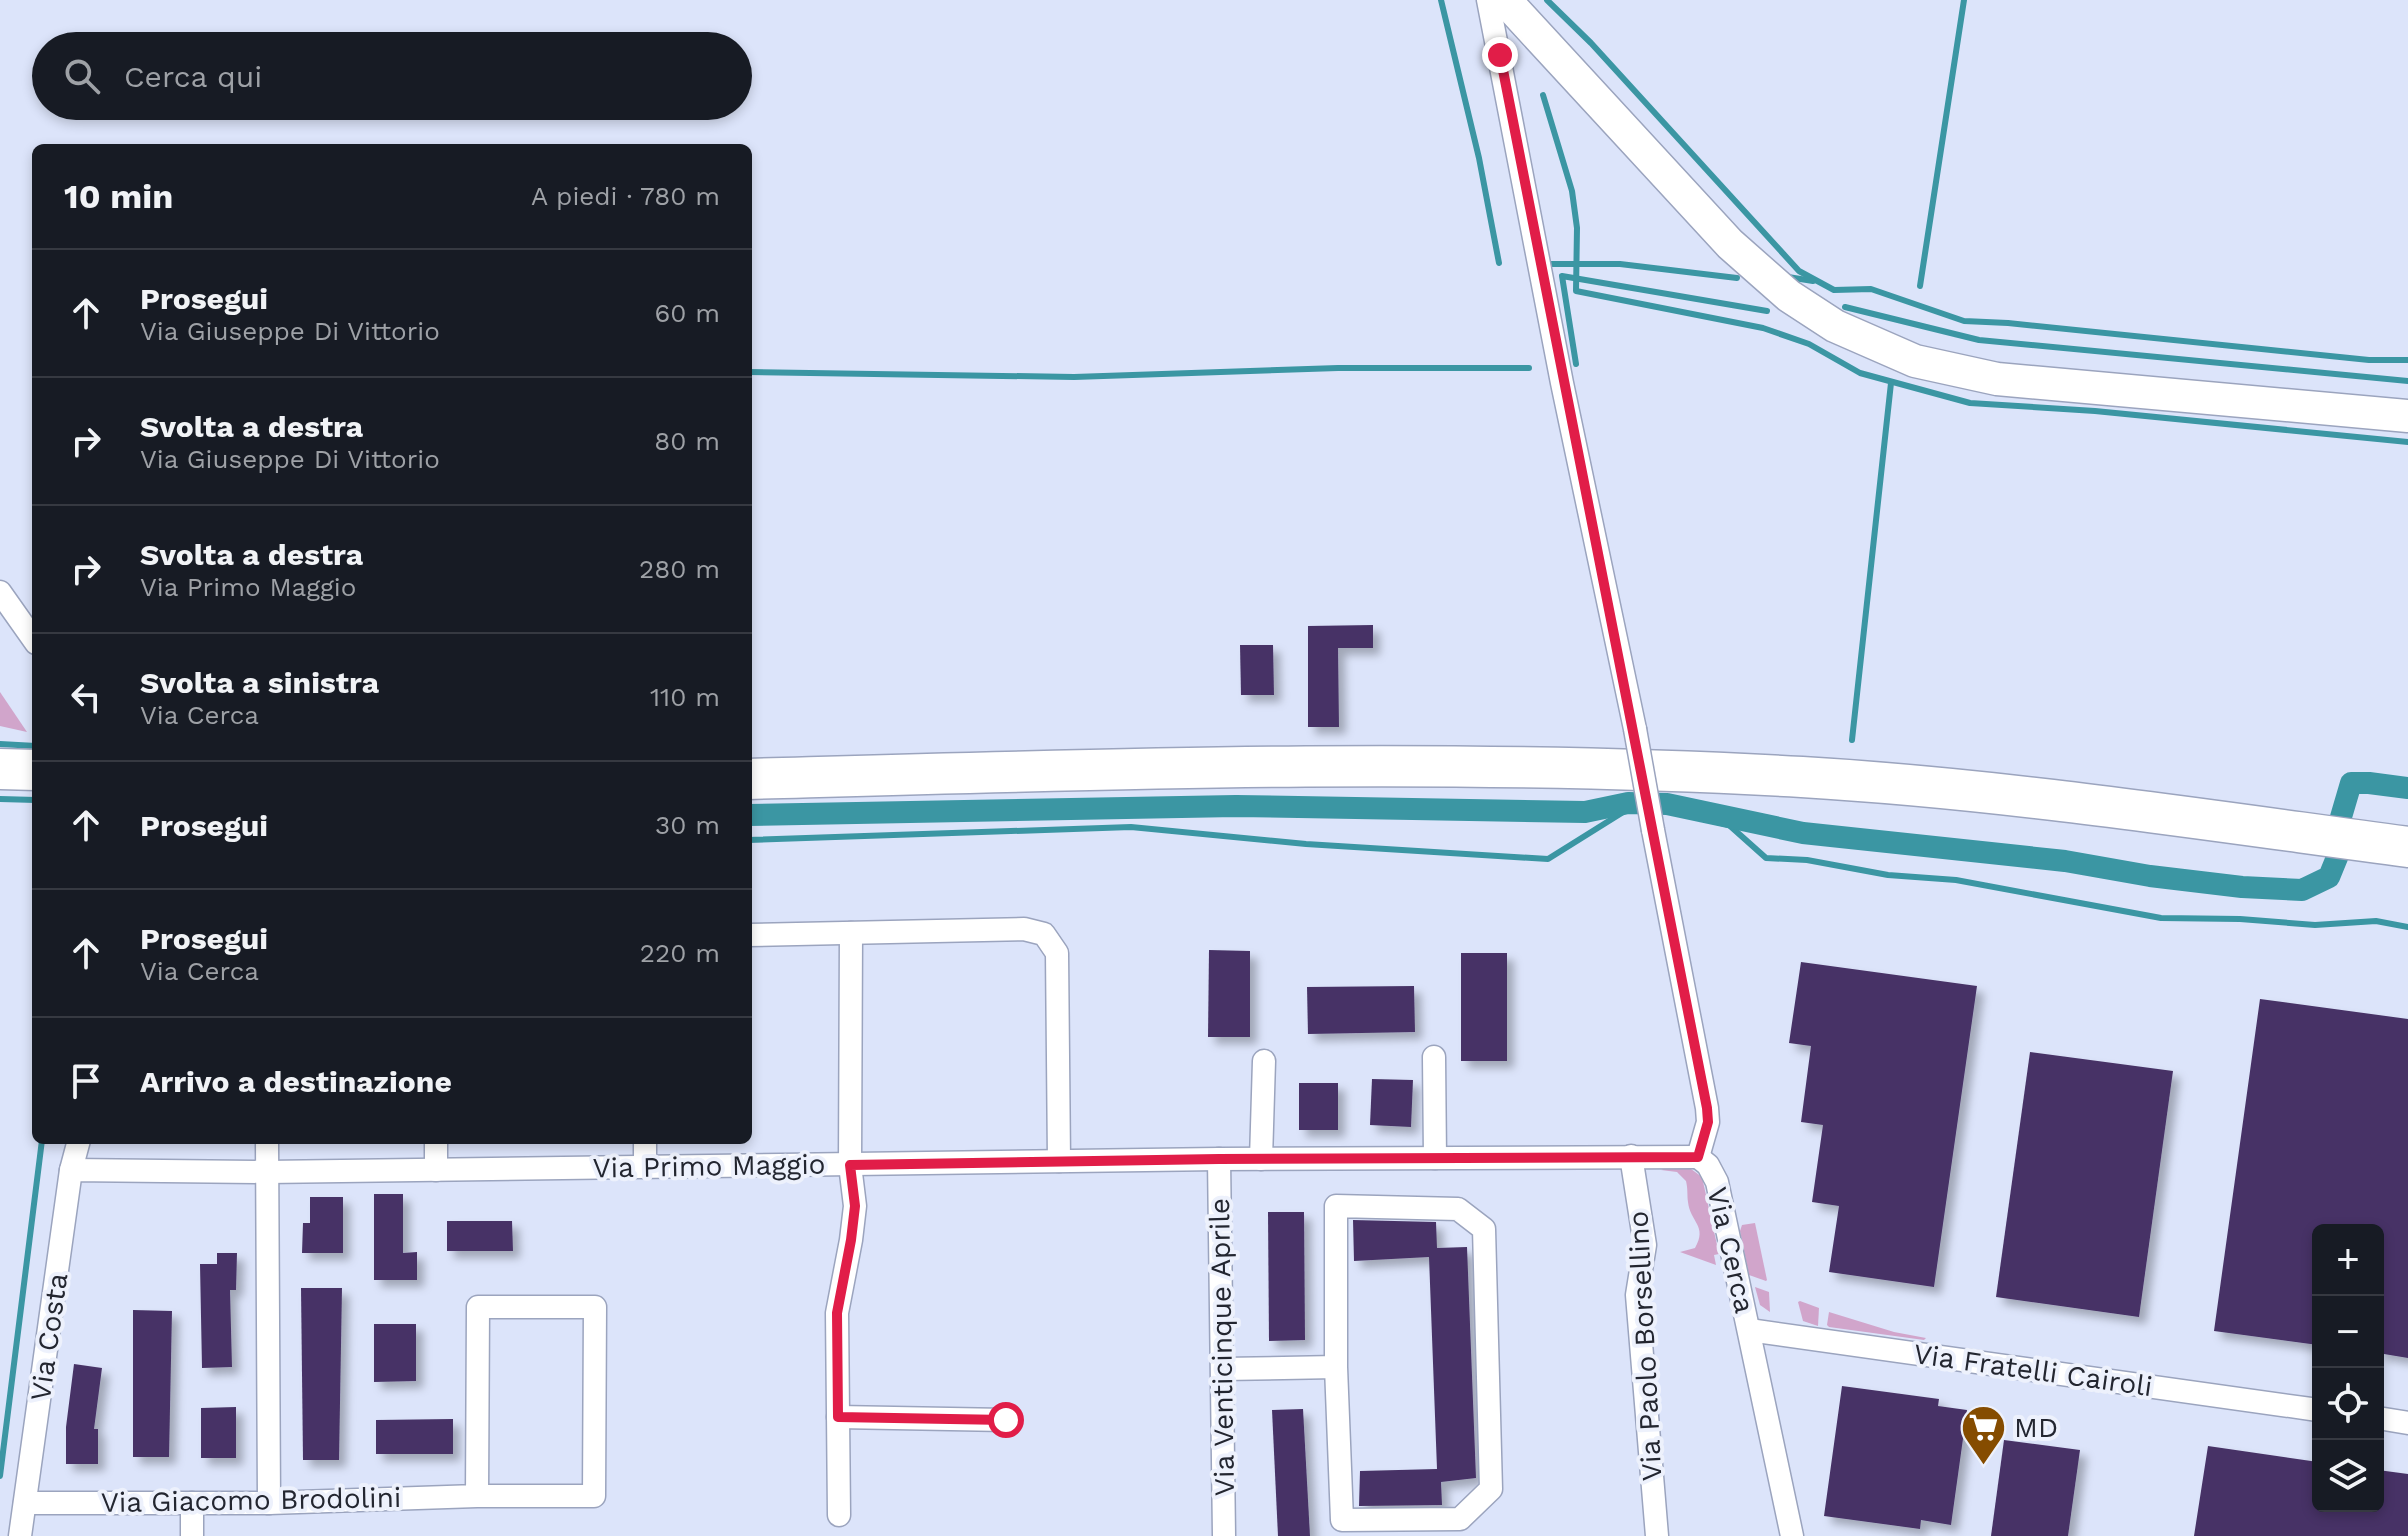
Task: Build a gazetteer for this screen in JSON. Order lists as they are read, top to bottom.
{
  "streets": {
    "street": [
      "Via Primo Maggio",
      "Via Cerca",
      "Via Costa",
      "Via Paolo Borsellino",
      "Via Venticinque Aprile",
      "Via Fratelli Cairoli",
      "Via Giacomo Brodolini"
    ]
  },
  "crossings": [
    ["Via Primo Maggio", "Via Cerca"],
    ["Via Primo Maggio", "Via Costa"],
    ["Via Primo Maggio", "Via Paolo Borsellino"],
    ["Via Primo Maggio", "Via Venticinque Aprile"],
    ["Via Cerca", "Via Fratelli Cairoli"],
    ["Via Costa", "Via Giacomo Brodolini"]
  ],
  "places": {
    "supermarket": ["MD"]
  },
  "page": {
    "search": "Cerca qui",
    "heading": ["10 min", "A piedi · 780 m"],
    "list": [
      ["Prosegui", "Via Giuseppe Di Vittorio", "60 m"],
      ["Svolta a destra", "Via Giuseppe Di Vittorio", "80 m"],
      ["Svolta a destra", "Via Primo Maggio", "280 m"],
      ["Svolta a sinistra", "Via Cerca", "110 m"],
      ["Prosegui", "30 m"],
      ["Prosegui", "Via Cerca", "220 m"],
      "Arrivo a destinazione"
    ],
    "map_buttons": ["+", "−"]
  }
}
